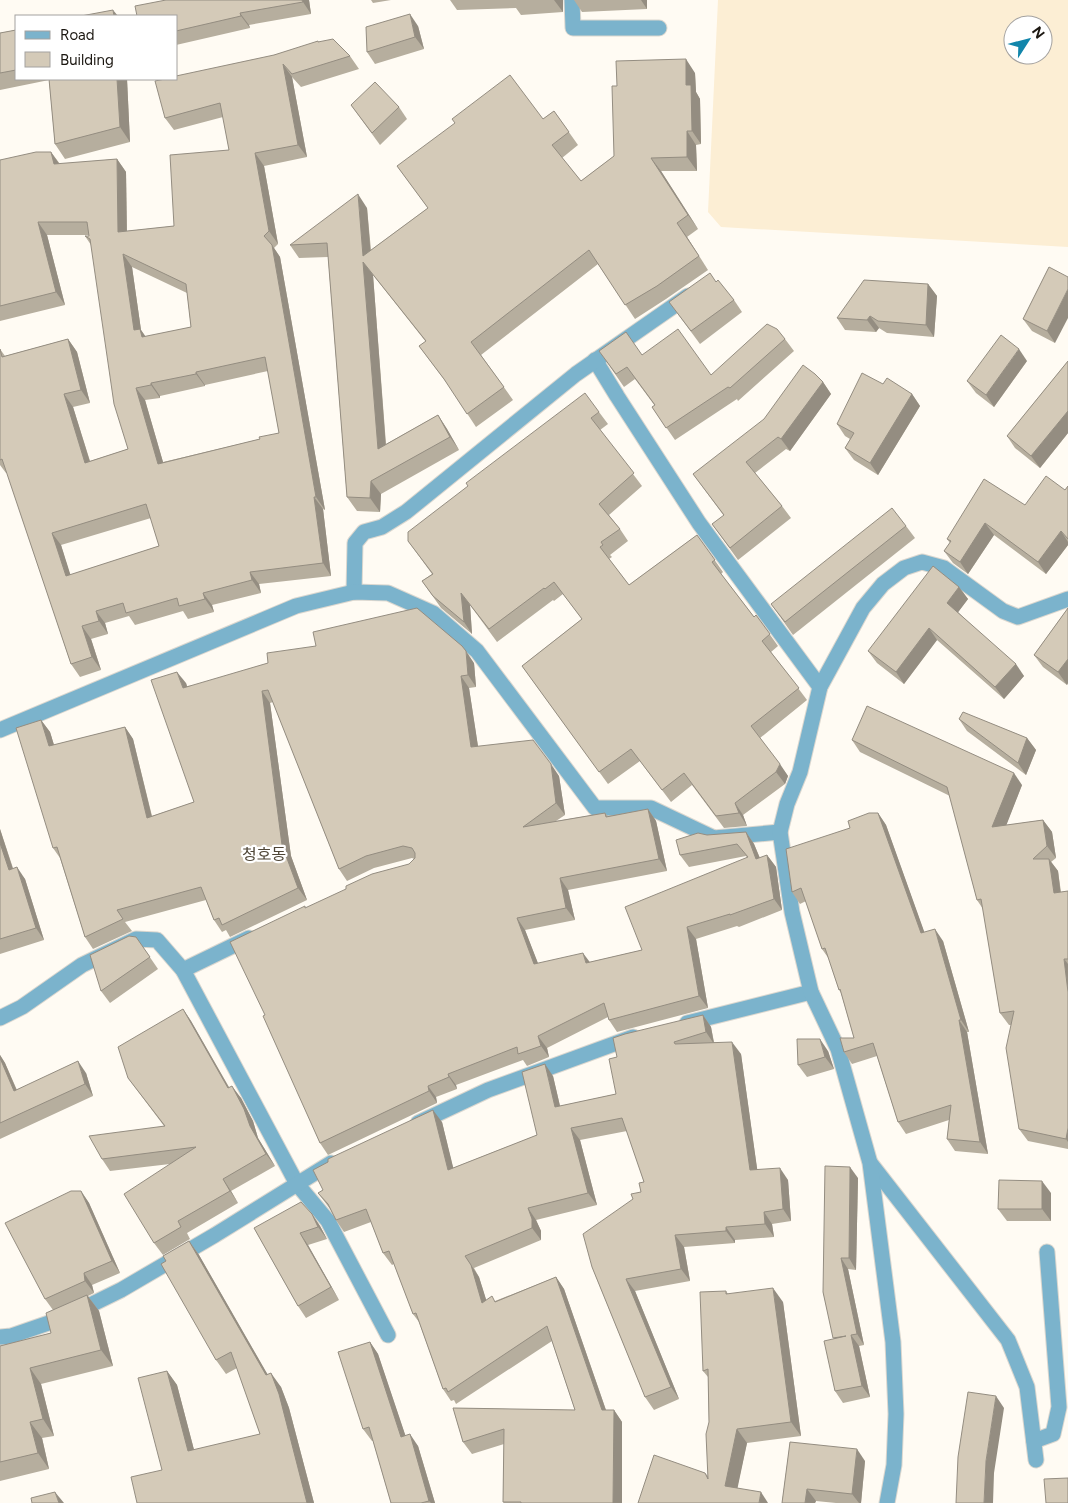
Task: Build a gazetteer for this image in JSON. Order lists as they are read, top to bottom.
{
  "districts": ["청호동"],
  "legend": ["Road", "Building"],
  "north": "top right"
}
